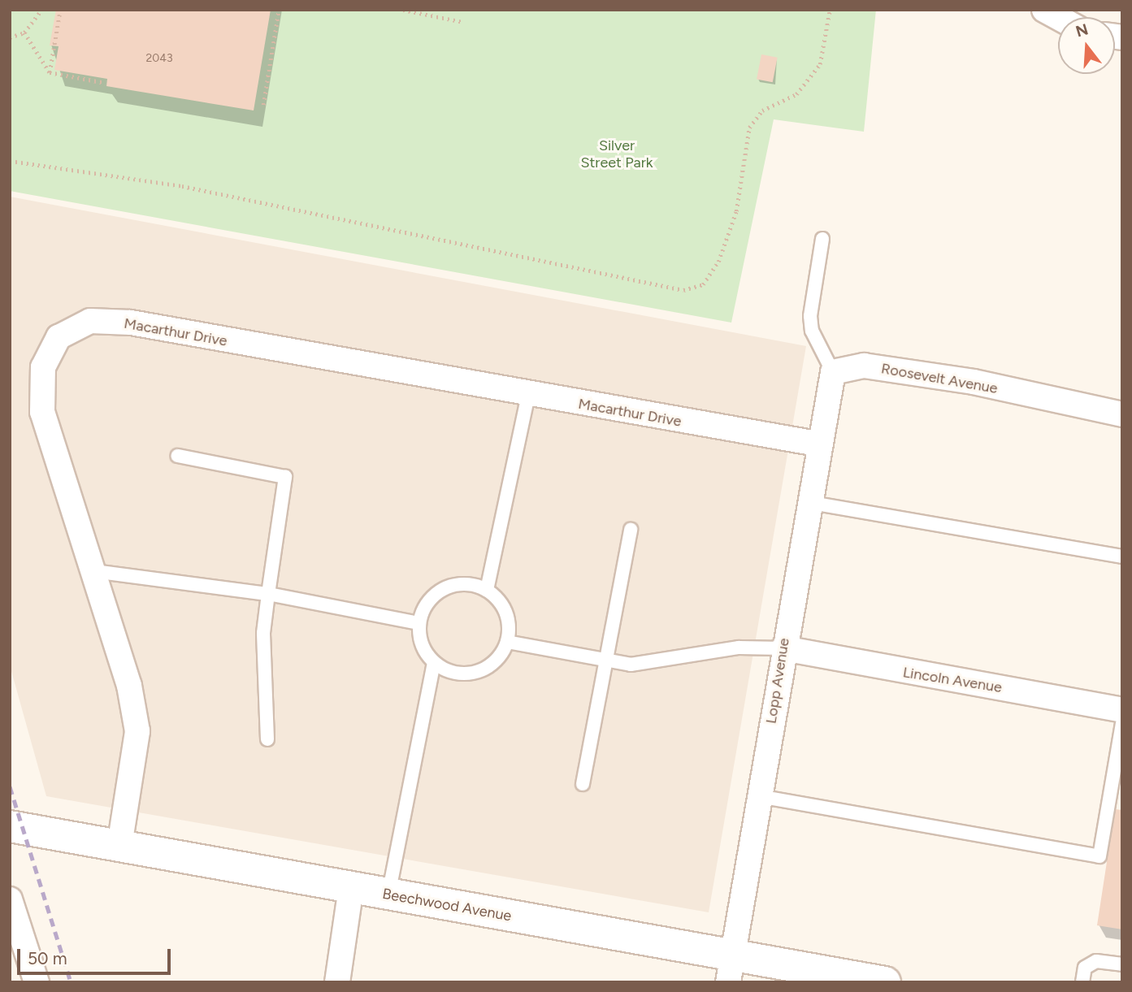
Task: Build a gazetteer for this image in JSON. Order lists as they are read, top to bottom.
{
  "streets": {
    "main road": ["Beechwood Avenue"],
    "street": [
      "Macarthur Drive",
      "Roosevelt Avenue",
      "Lincoln Avenue",
      "Lopp Avenue"
    ]
  },
  "crossings": [
    ["Macarthur Drive", "Lopp Avenue"],
    ["Macarthur Drive", "Beechwood Avenue"],
    ["Roosevelt Avenue", "Lopp Avenue"],
    ["Lincoln Avenue", "Lopp Avenue"],
    ["Lopp Avenue", "Beechwood Avenue"]
  ],
  "parks": ["Silver Street Park"],
  "house_numbers": ["2043"],
  "scale_bar": "50 m",
  "north": "top"
}
